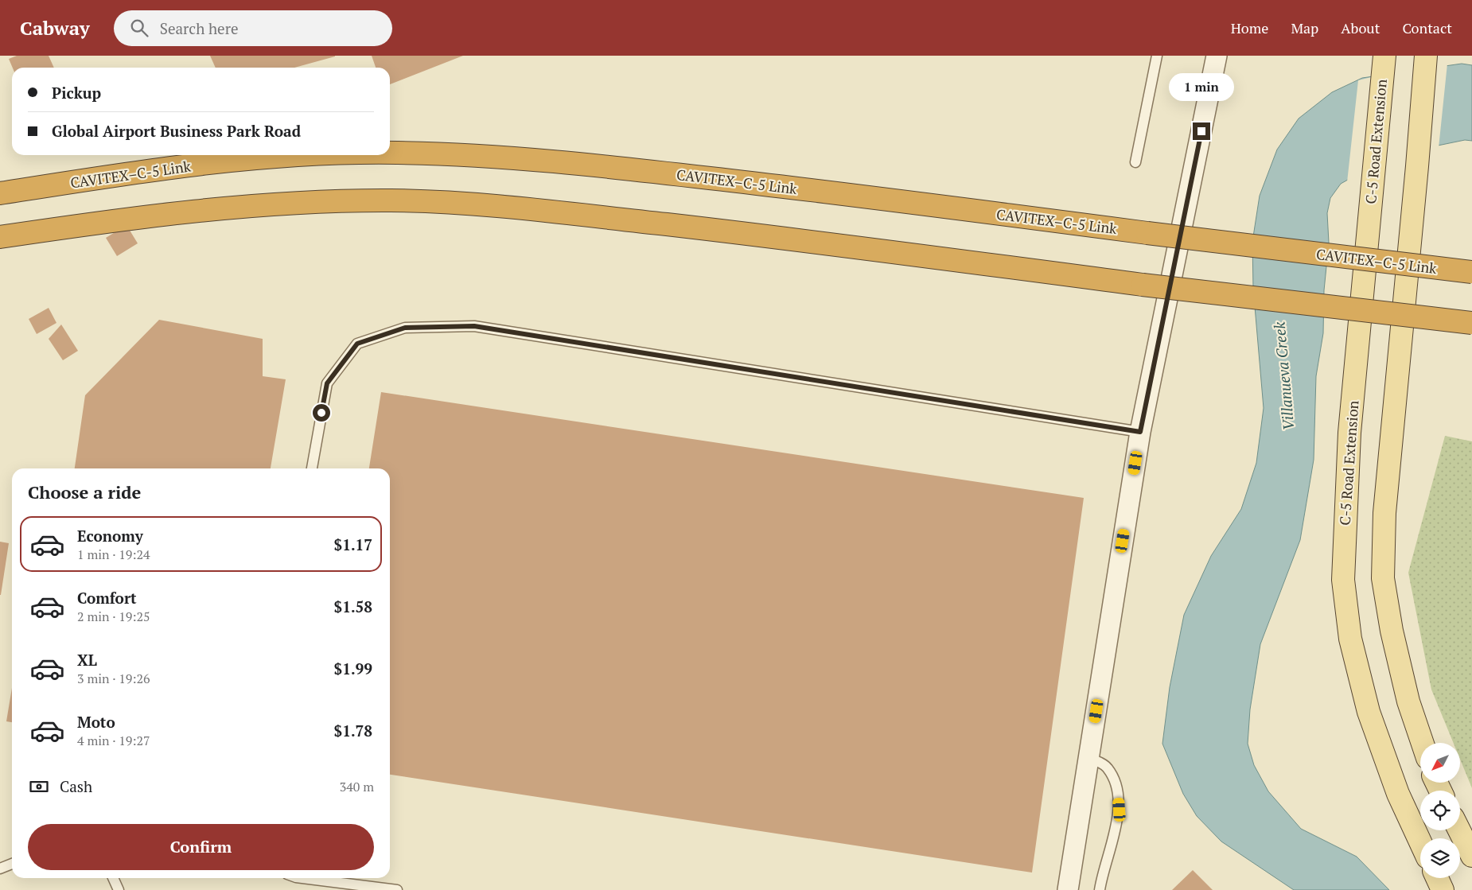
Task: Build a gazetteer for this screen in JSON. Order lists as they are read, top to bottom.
{
  "streets": {
    "highway": ["CAVITEX–C-5 Link"],
    "main road": ["C-5 Road Extension"]
  },
  "water": ["Villanueva Creek"],
  "north": "bottom left",
  "page": {
    "header": "Cabway",
    "search": "Search here",
    "nav": [
      "Home",
      "Map",
      "About",
      "Contact"
    ],
    "banner": ["Pickup", "Global Airport Business Park Road"],
    "bubble": "1 min",
    "heading": "Choose a ride",
    "list": [
      {
        "name": "Economy",
        "note": "1 min · 19:24",
        "value": "$1.17"
      },
      {
        "name": "Comfort",
        "note": "2 min · 19:25",
        "value": "$1.58"
      },
      {
        "name": "XL",
        "note": "3 min · 19:26",
        "value": "$1.99"
      },
      {
        "name": "Moto",
        "note": "4 min · 19:27",
        "value": "$1.78"
      }
    ],
    "pay": ["Cash", "340 m"],
    "buttons": "Confirm"
  }
}
